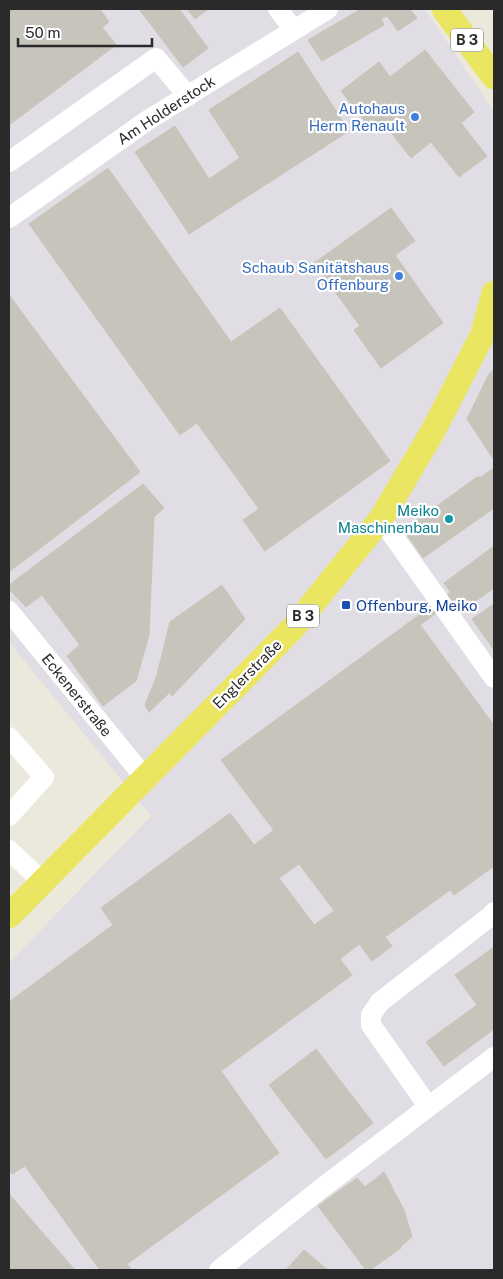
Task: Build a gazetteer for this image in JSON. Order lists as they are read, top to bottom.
{
  "streets": {
    "main road": ["B 3", "Englerstraße"],
    "street": ["Am Holderstock", "Eckenerstraße"]
  },
  "crossings": [
    ["Englerstraße", "Eckenerstraße"]
  ],
  "places": {
    "other": ["Autohaus Herm Renault", "Schaub Sanitätshaus Offenburg", "Meiko Maschinenbau"],
    "transit": ["Offenburg, Meiko"]
  },
  "scale_bar": "50 m"
}
